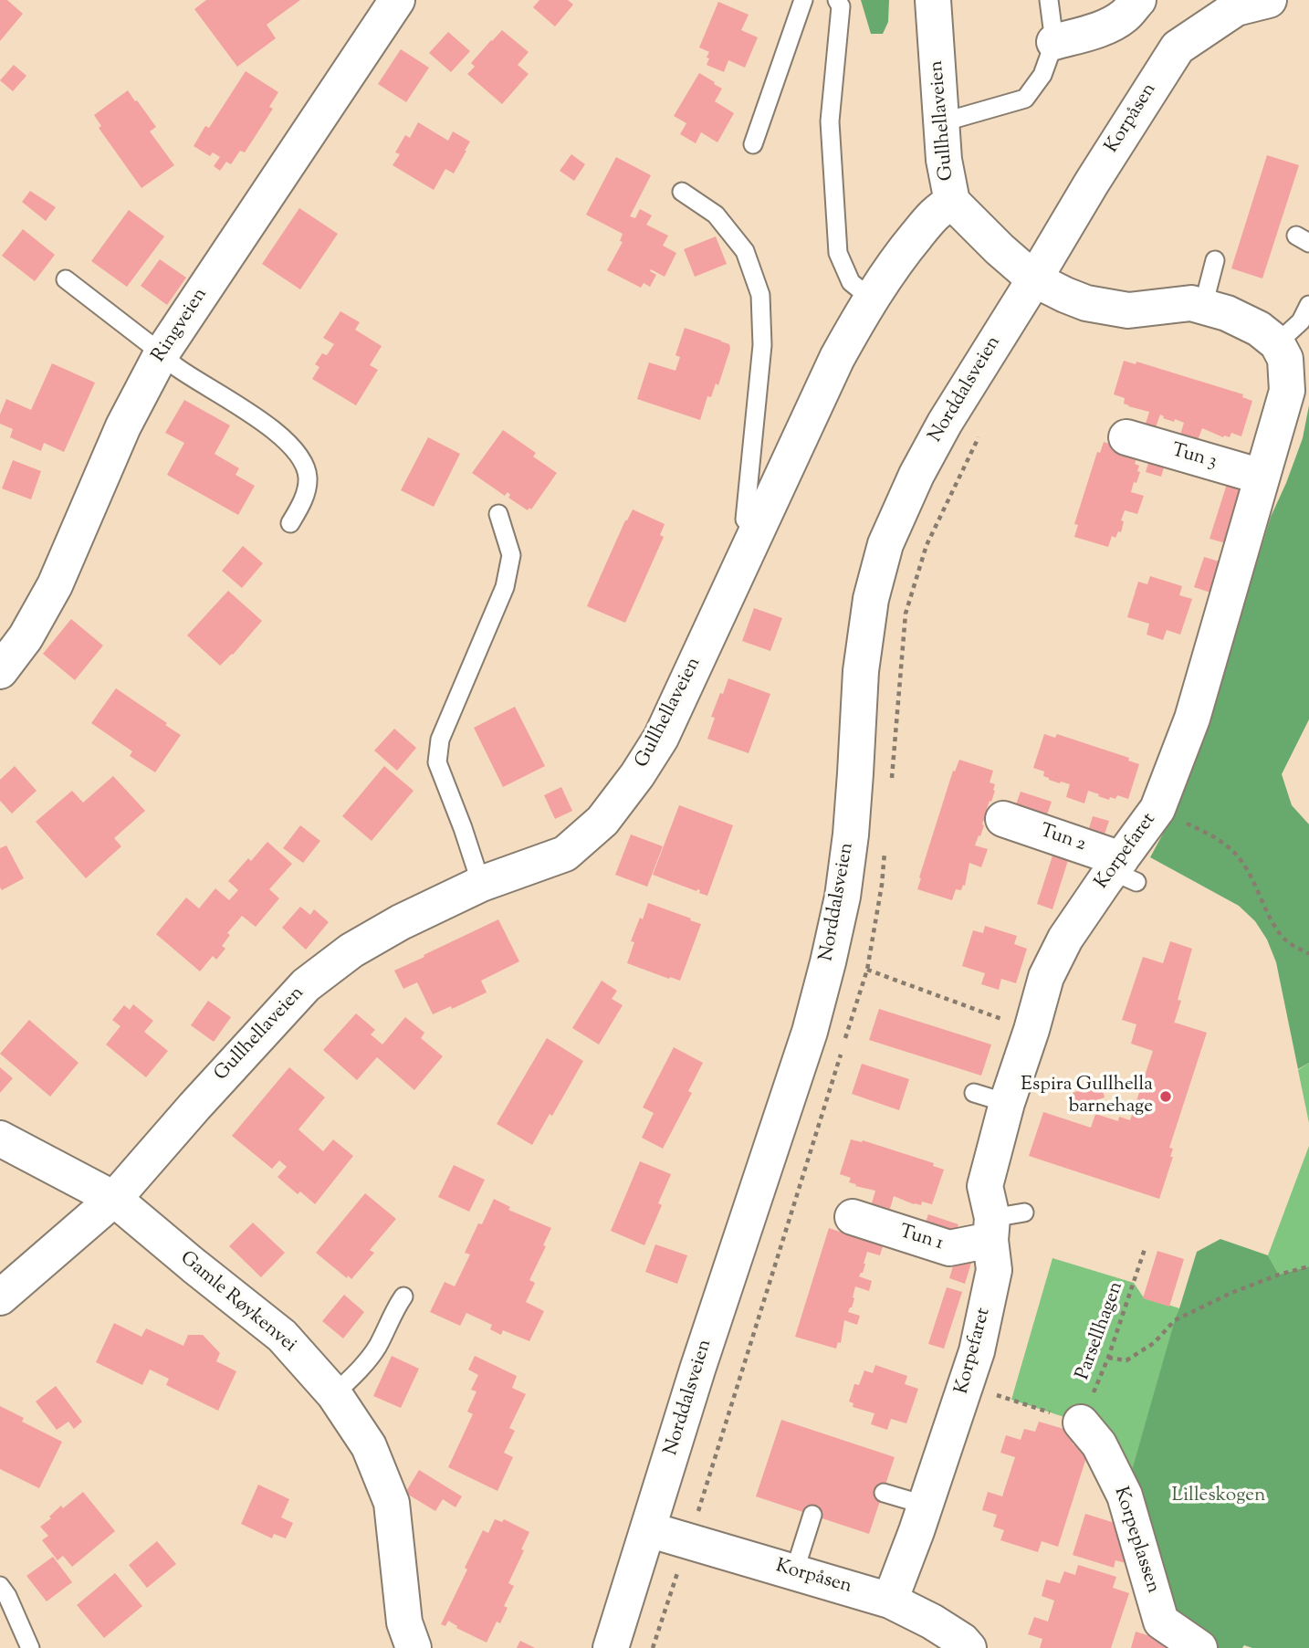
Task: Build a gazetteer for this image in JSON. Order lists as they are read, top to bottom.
{
  "streets": {
    "street": [
      "Korpåsen",
      "Gullhellaveien",
      "Ringveien",
      "Norddalsveien",
      "Tun 3",
      "Tun 2",
      "Korpefaret",
      "Tun 1",
      "Gamle Røykenvei",
      "Korpeplassen"
    ],
    "path": ["Parsellhagen"]
  },
  "crossings": [
    ["Korpåsen", "Norddalsveien"],
    ["Korpåsen", "Korpefaret"],
    ["Gullhellaveien", "Gamle Røykenvei"],
    ["Tun 3", "Korpefaret"],
    ["Tun 2", "Korpefaret"],
    ["Korpefaret", "Tun 1"],
    ["Parsellhagen", "Korpeplassen"]
  ],
  "parks": ["Lilleskogen"],
  "places": ["Espira Gullhella barnehage"]
}
